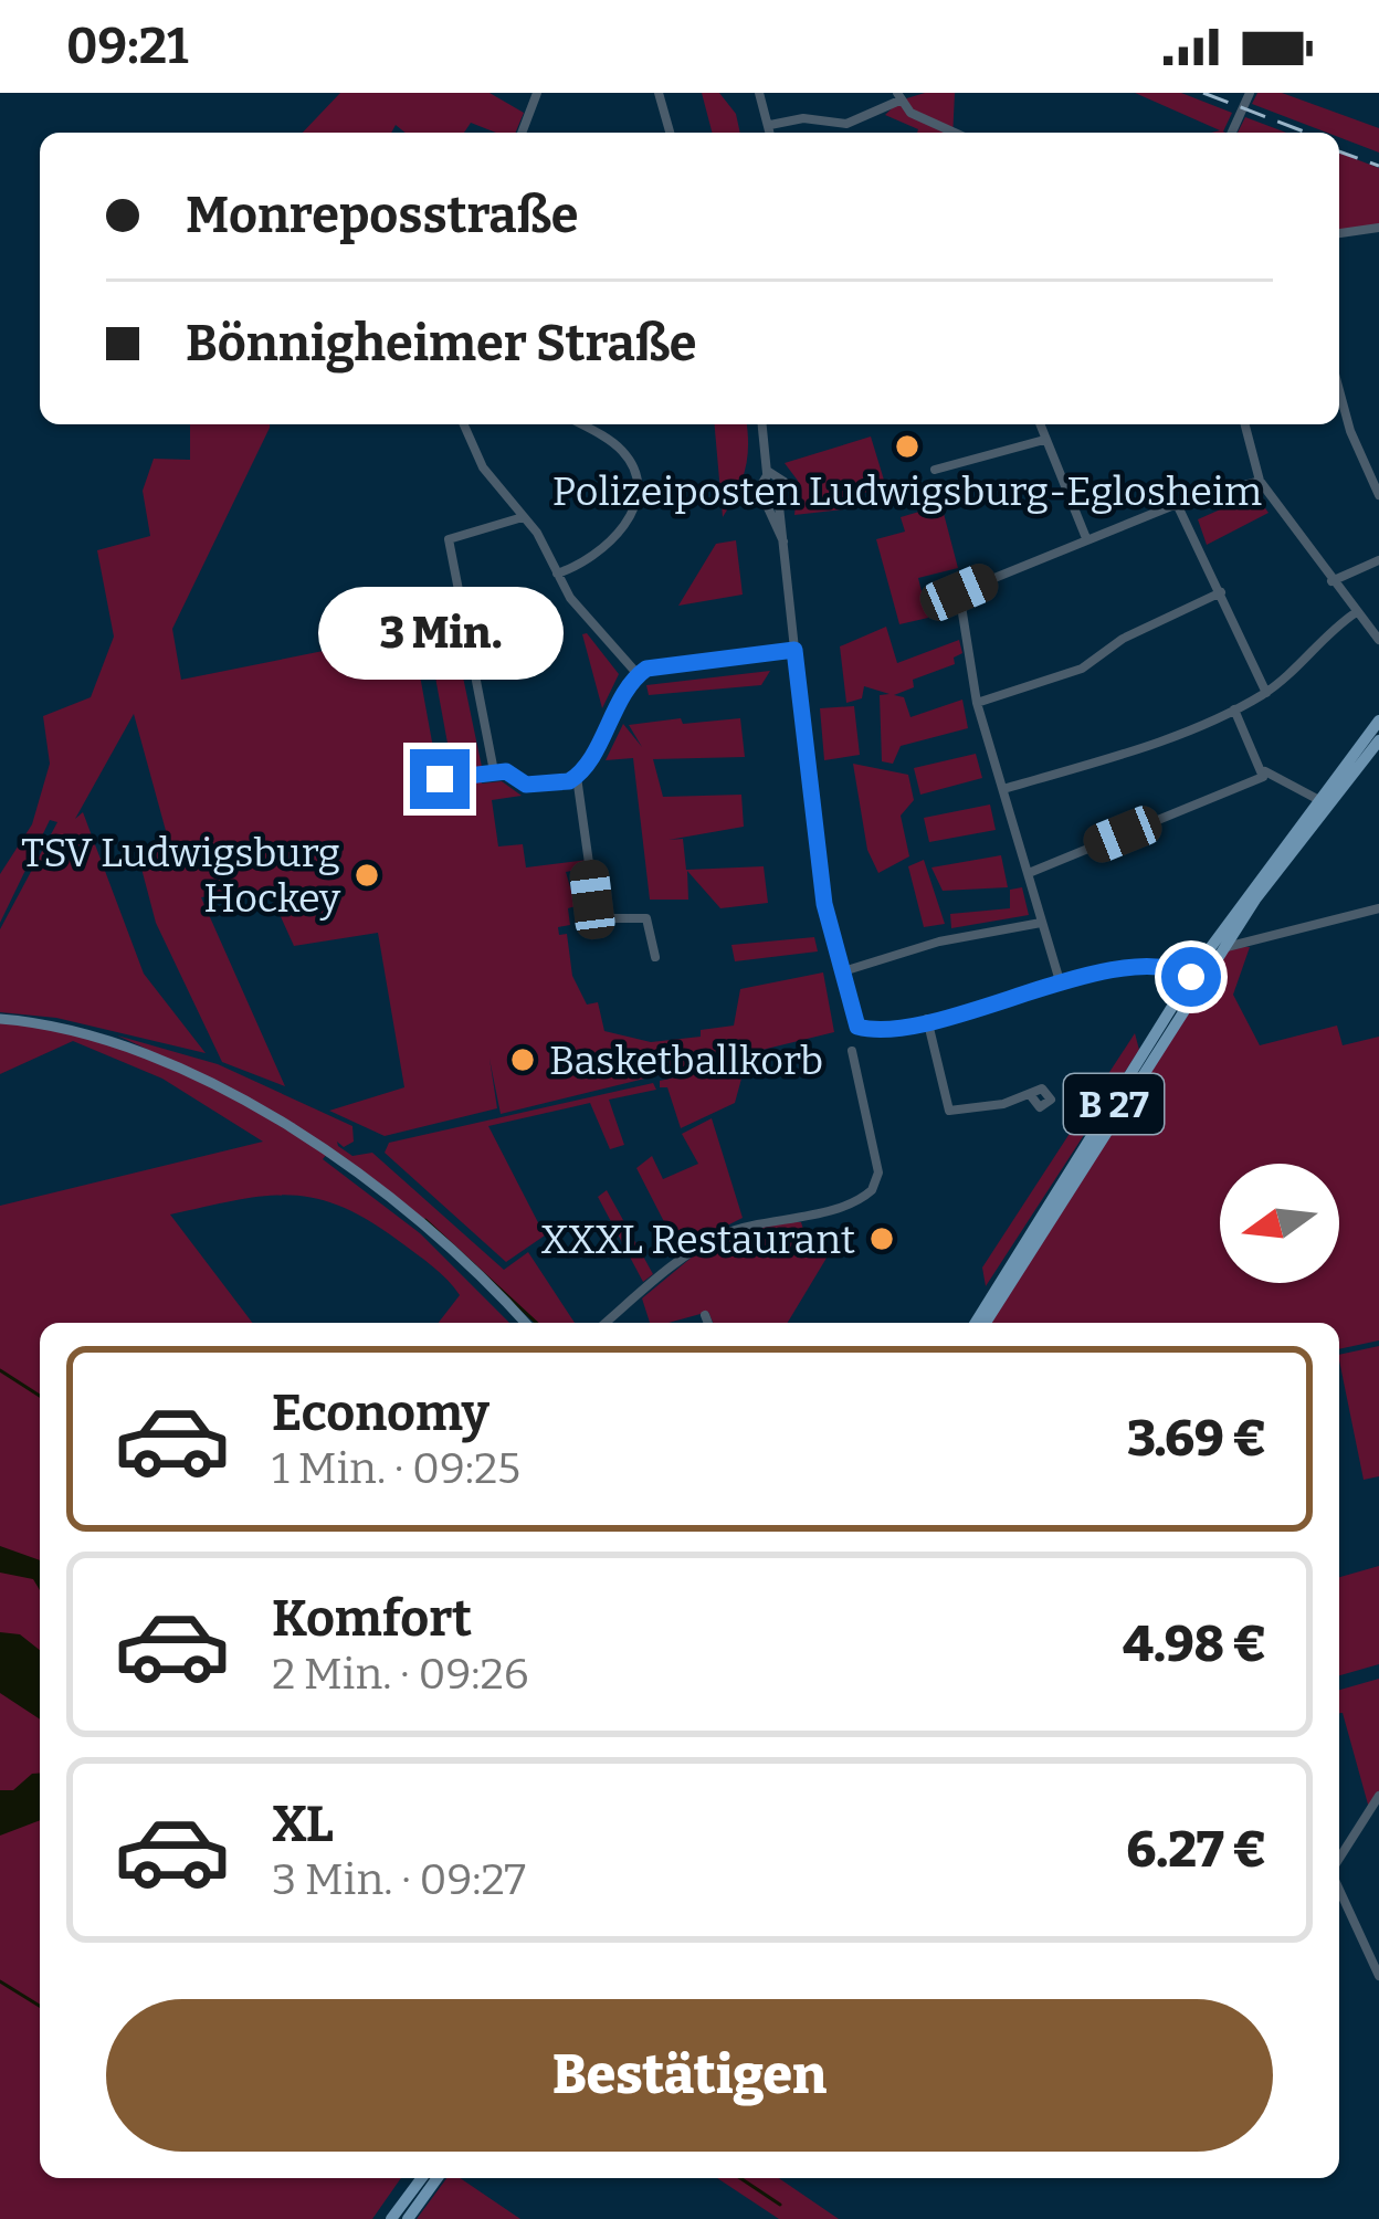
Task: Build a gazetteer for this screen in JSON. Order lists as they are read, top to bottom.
{
  "streets": {
    "main road": ["B 27"]
  },
  "places": [
    "Polizeiposten Ludwigsburg-Eglosheim",
    "TSV Ludwigsburg Hockey",
    "Basketballkorb",
    "XXXL Restaurant"
  ],
  "north": "left",
  "page": {
    "status": "09:21",
    "banner": ["Monreposstraße", "Bönnigheimer Straße"],
    "bubble": "3 Min.",
    "list": [
      {
        "name": "Economy",
        "note": "1 Min. · 09:25",
        "value": "3.69 €"
      },
      {
        "name": "Komfort",
        "note": "2 Min. · 09:26",
        "value": "4.98 €"
      },
      {
        "name": "XL",
        "note": "3 Min. · 09:27",
        "value": "6.27 €"
      }
    ],
    "buttons": "Bestätigen"
  }
}
